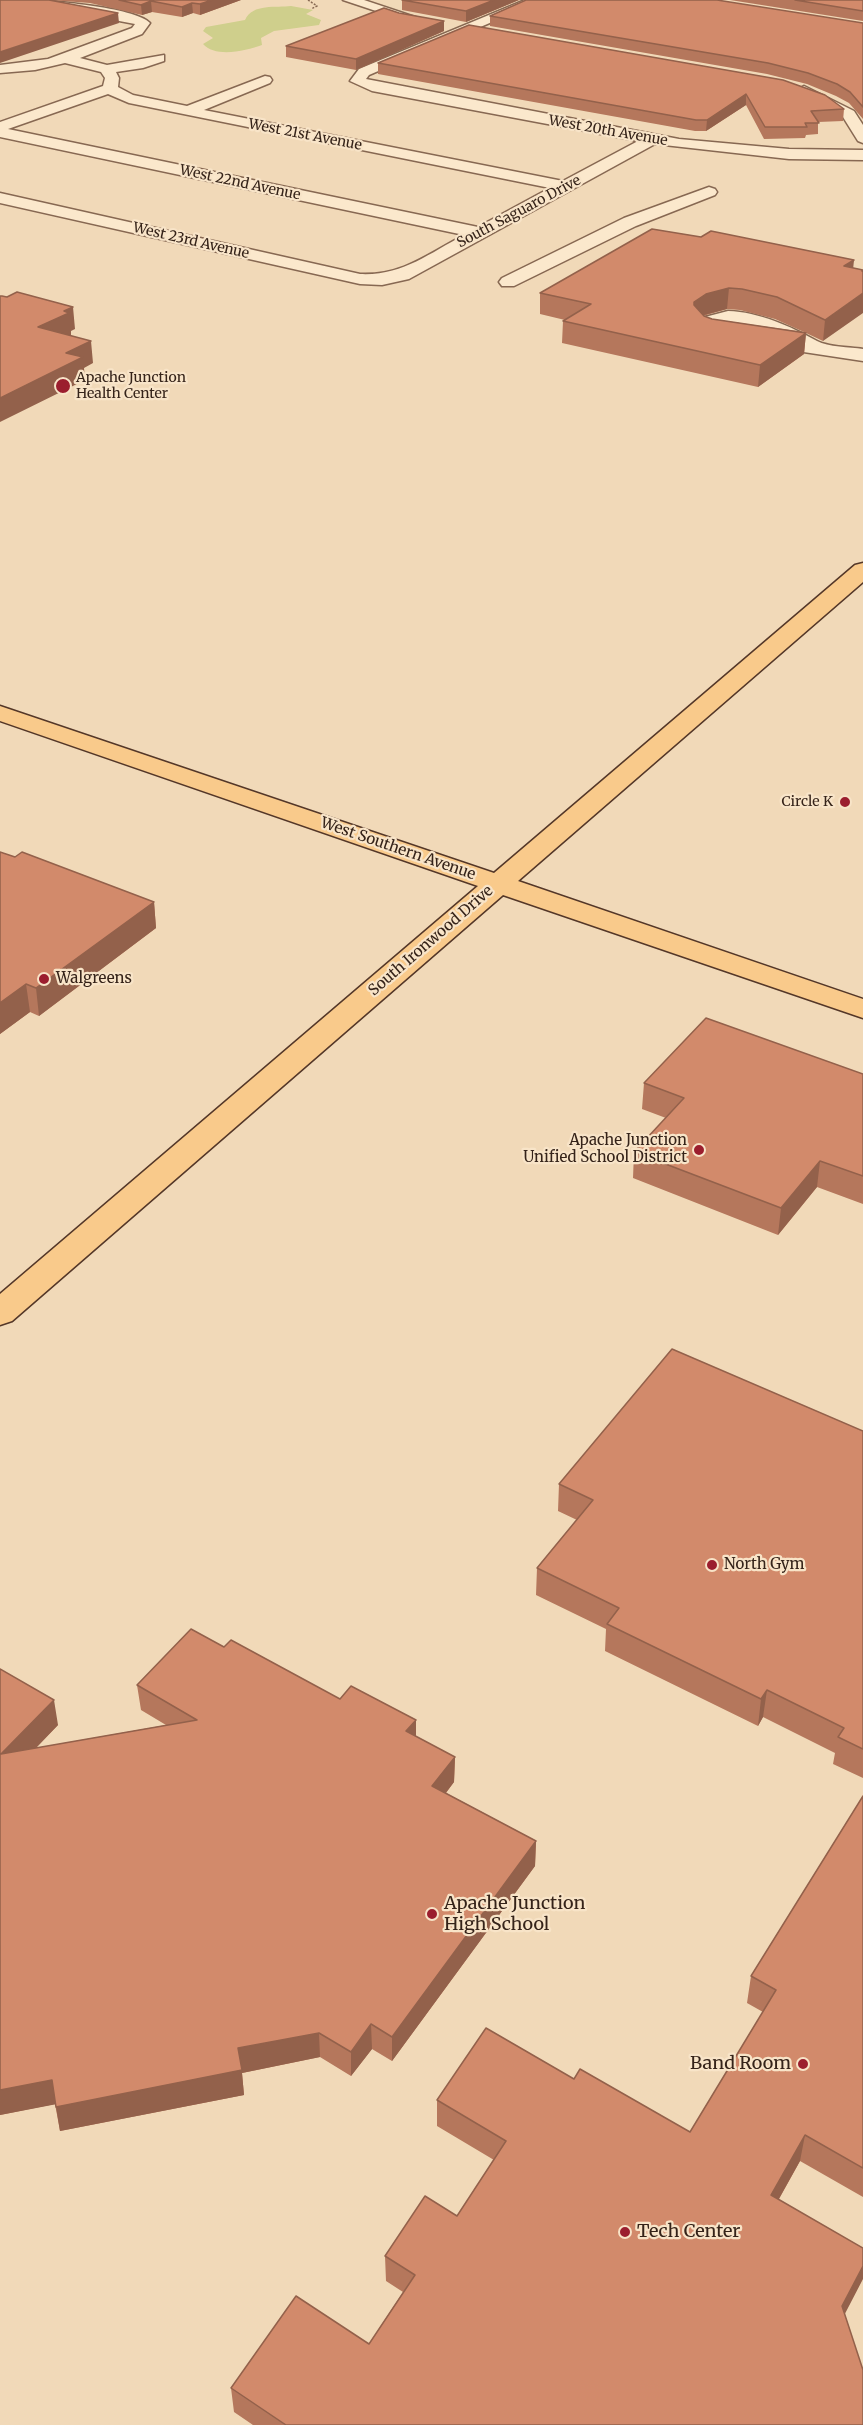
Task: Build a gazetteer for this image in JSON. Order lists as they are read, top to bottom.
{
  "streets": {
    "main road": ["West Southern Avenue", "South Ironwood Drive"],
    "street": [
      "West 20th Avenue",
      "West 21st Avenue",
      "West 22nd Avenue",
      "South Saguaro Drive",
      "West 23rd Avenue"
    ]
  },
  "crossings": [
    ["West 20th Avenue", "South Saguaro Drive"],
    ["West 21st Avenue", "South Saguaro Drive"],
    ["West 22nd Avenue", "South Saguaro Drive"],
    ["South Saguaro Drive", "West 23rd Avenue"],
    ["West Southern Avenue", "South Ironwood Drive"]
  ],
  "places": [
    "Apache Junction Health Center",
    "Circle K",
    "Walgreens",
    "Apache Junction Unified School District",
    "North Gym",
    "Apache Junction High School",
    "Band Room",
    "Tech Center"
  ]
}
